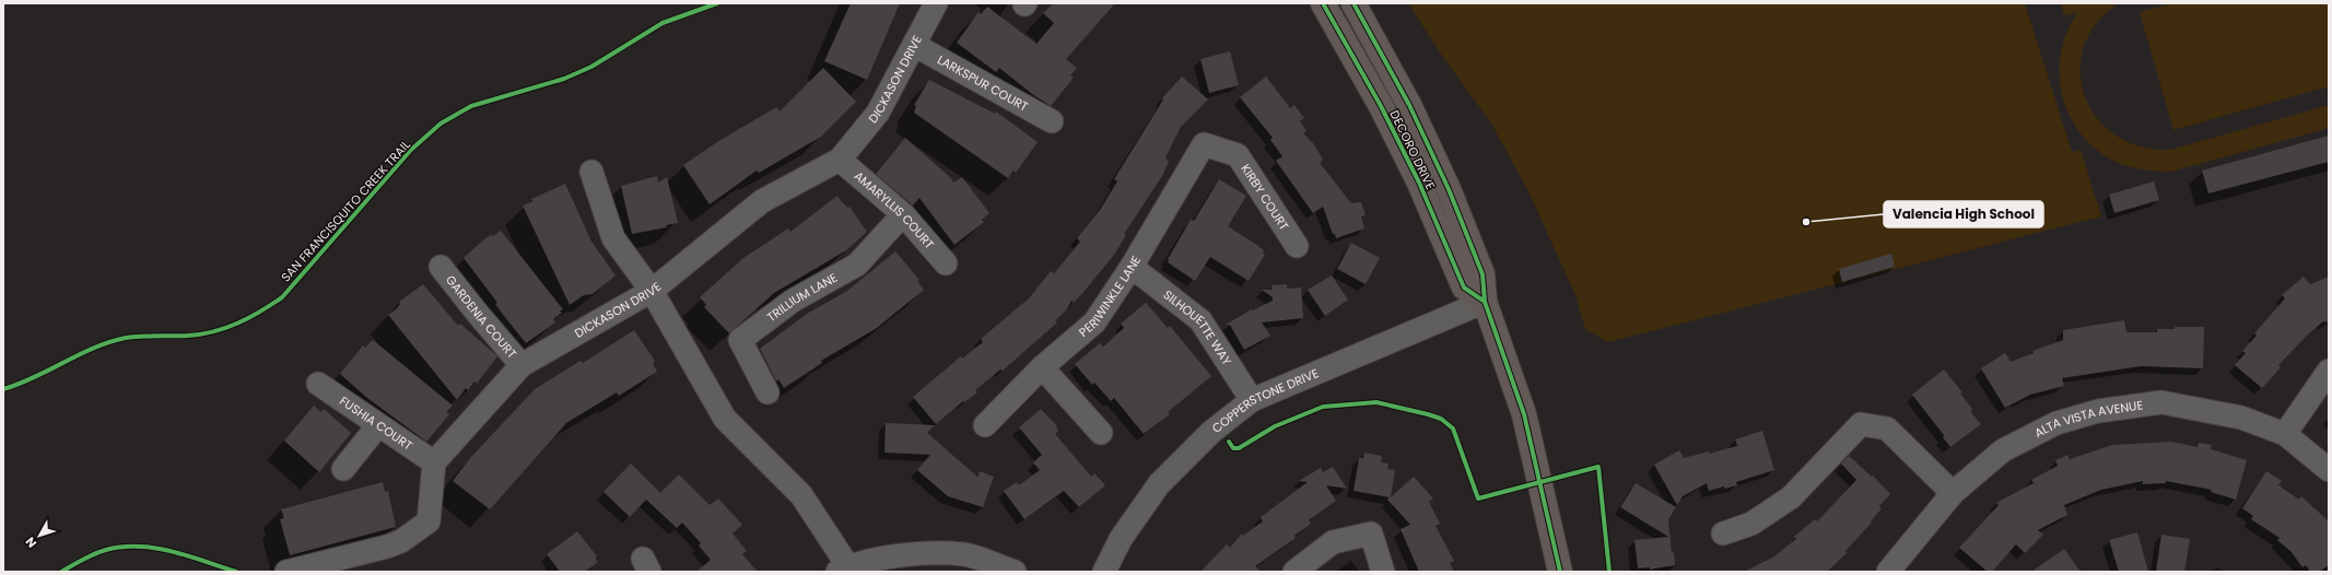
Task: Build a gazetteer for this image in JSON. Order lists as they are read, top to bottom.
{
  "streets": {
    "main road": ["DECORO DRIVE"],
    "street": [
      "DICKASON DRIVE",
      "LARKSPUR COURT",
      "KIRBY COURT",
      "AMARYLLIS COURT",
      "PERIWINKLE LANE",
      "TRILLIUM LANE",
      "GARDENIA COURT",
      "SILHOUETTE WAY",
      "COPPERSTONE DRIVE",
      "ALTA VISTA AVENUE",
      "FUSHIA COURT"
    ],
    "cycle path": ["SAN FRANCISQUITO CREEK TRAIL"]
  },
  "crossings": [
    ["DICKASON DRIVE", "LARKSPUR COURT"],
    ["DICKASON DRIVE", "AMARYLLIS COURT"],
    ["DICKASON DRIVE", "GARDENIA COURT"],
    ["DICKASON DRIVE", "FUSHIA COURT"],
    ["DECORO DRIVE", "COPPERSTONE DRIVE"],
    ["KIRBY COURT", "PERIWINKLE LANE"],
    ["AMARYLLIS COURT", "TRILLIUM LANE"],
    ["PERIWINKLE LANE", "SILHOUETTE WAY"],
    ["SILHOUETTE WAY", "COPPERSTONE DRIVE"]
  ],
  "places": ["Valencia High School"],
  "north": "bottom left"
}
